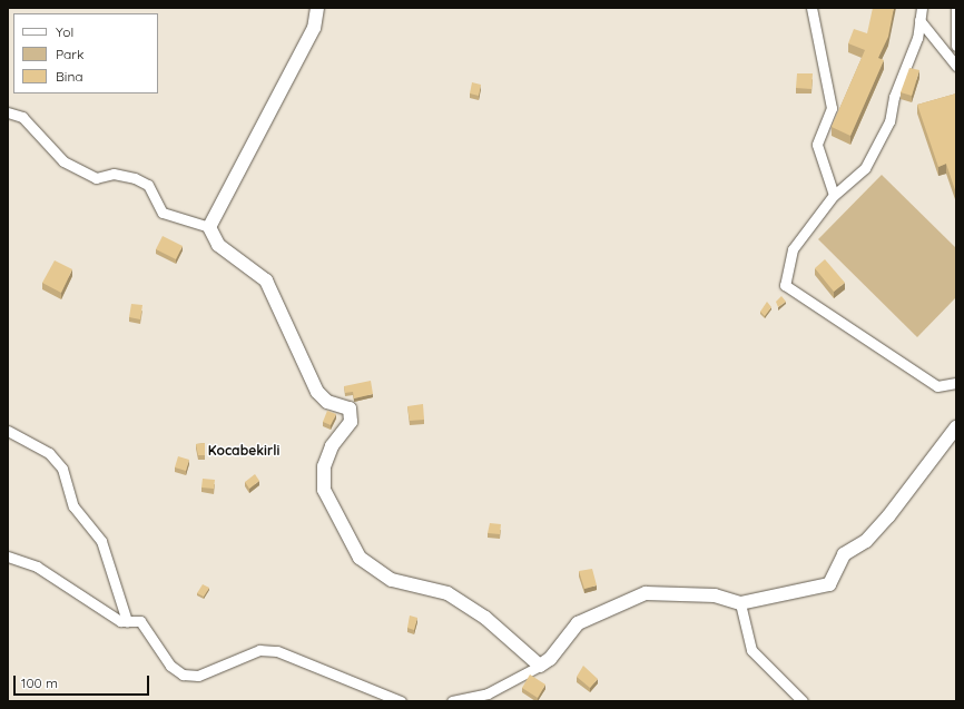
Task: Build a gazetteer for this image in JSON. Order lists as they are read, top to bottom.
{
  "districts": ["Kocabekirli"],
  "legend": ["Yol", "Park", "Bina"],
  "scale_bar": "100 m"
}
